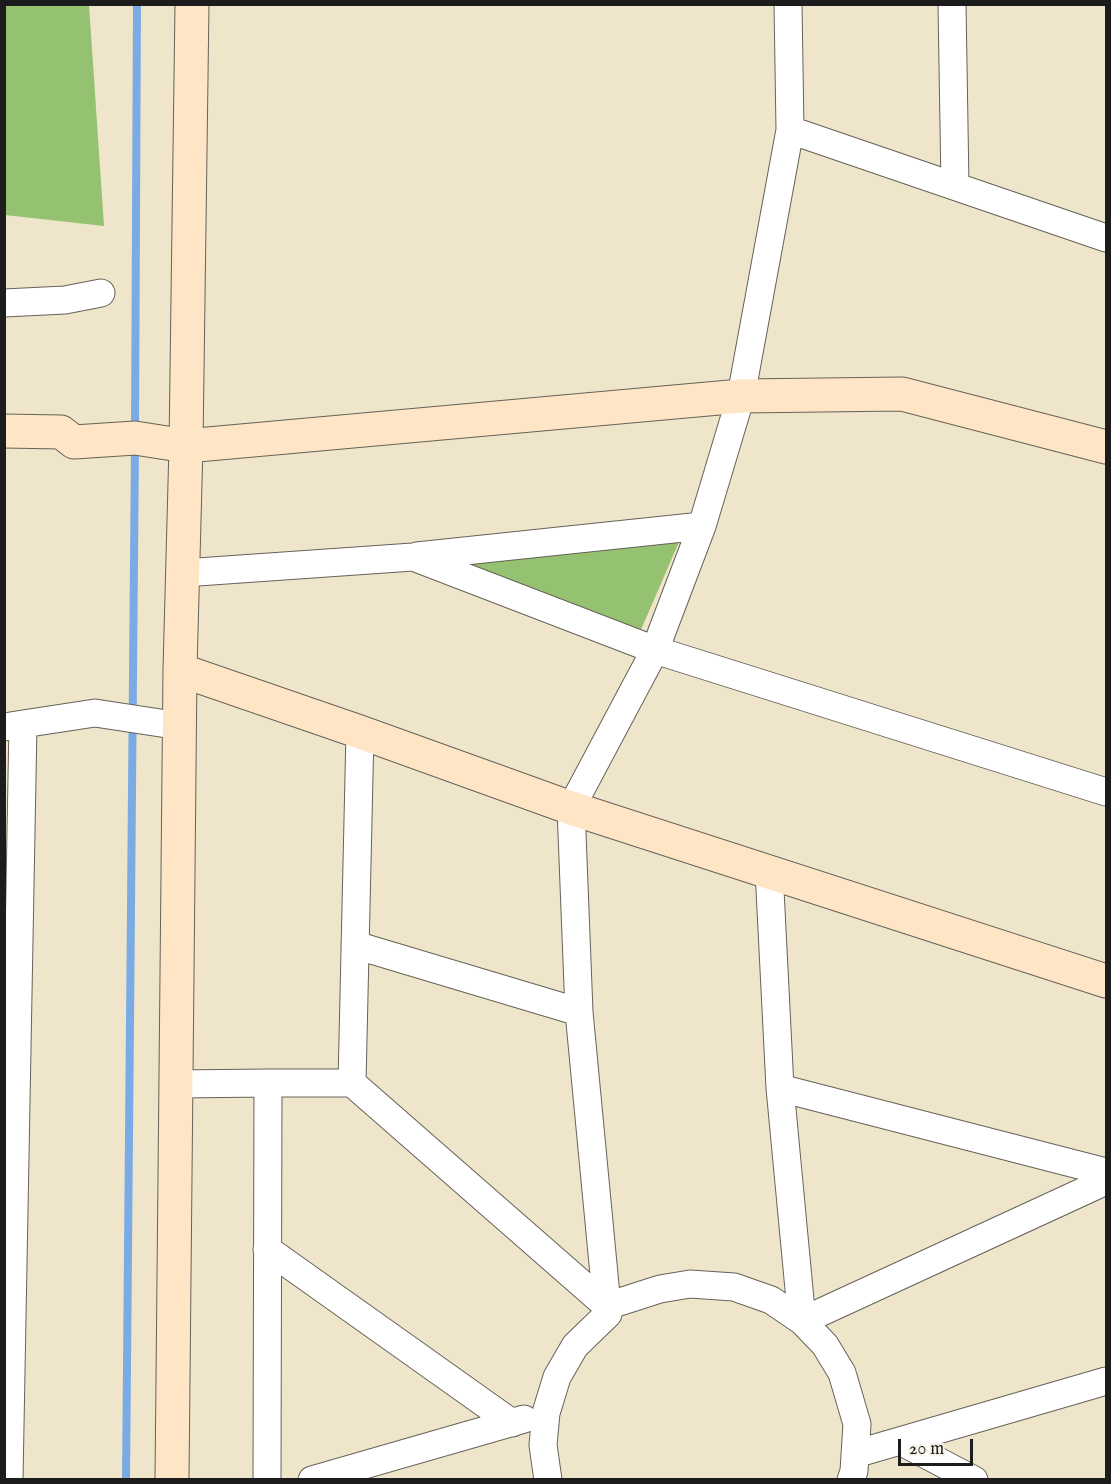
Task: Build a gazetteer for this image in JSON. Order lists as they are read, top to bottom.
{
  "scale_bar": "20 m"
}
